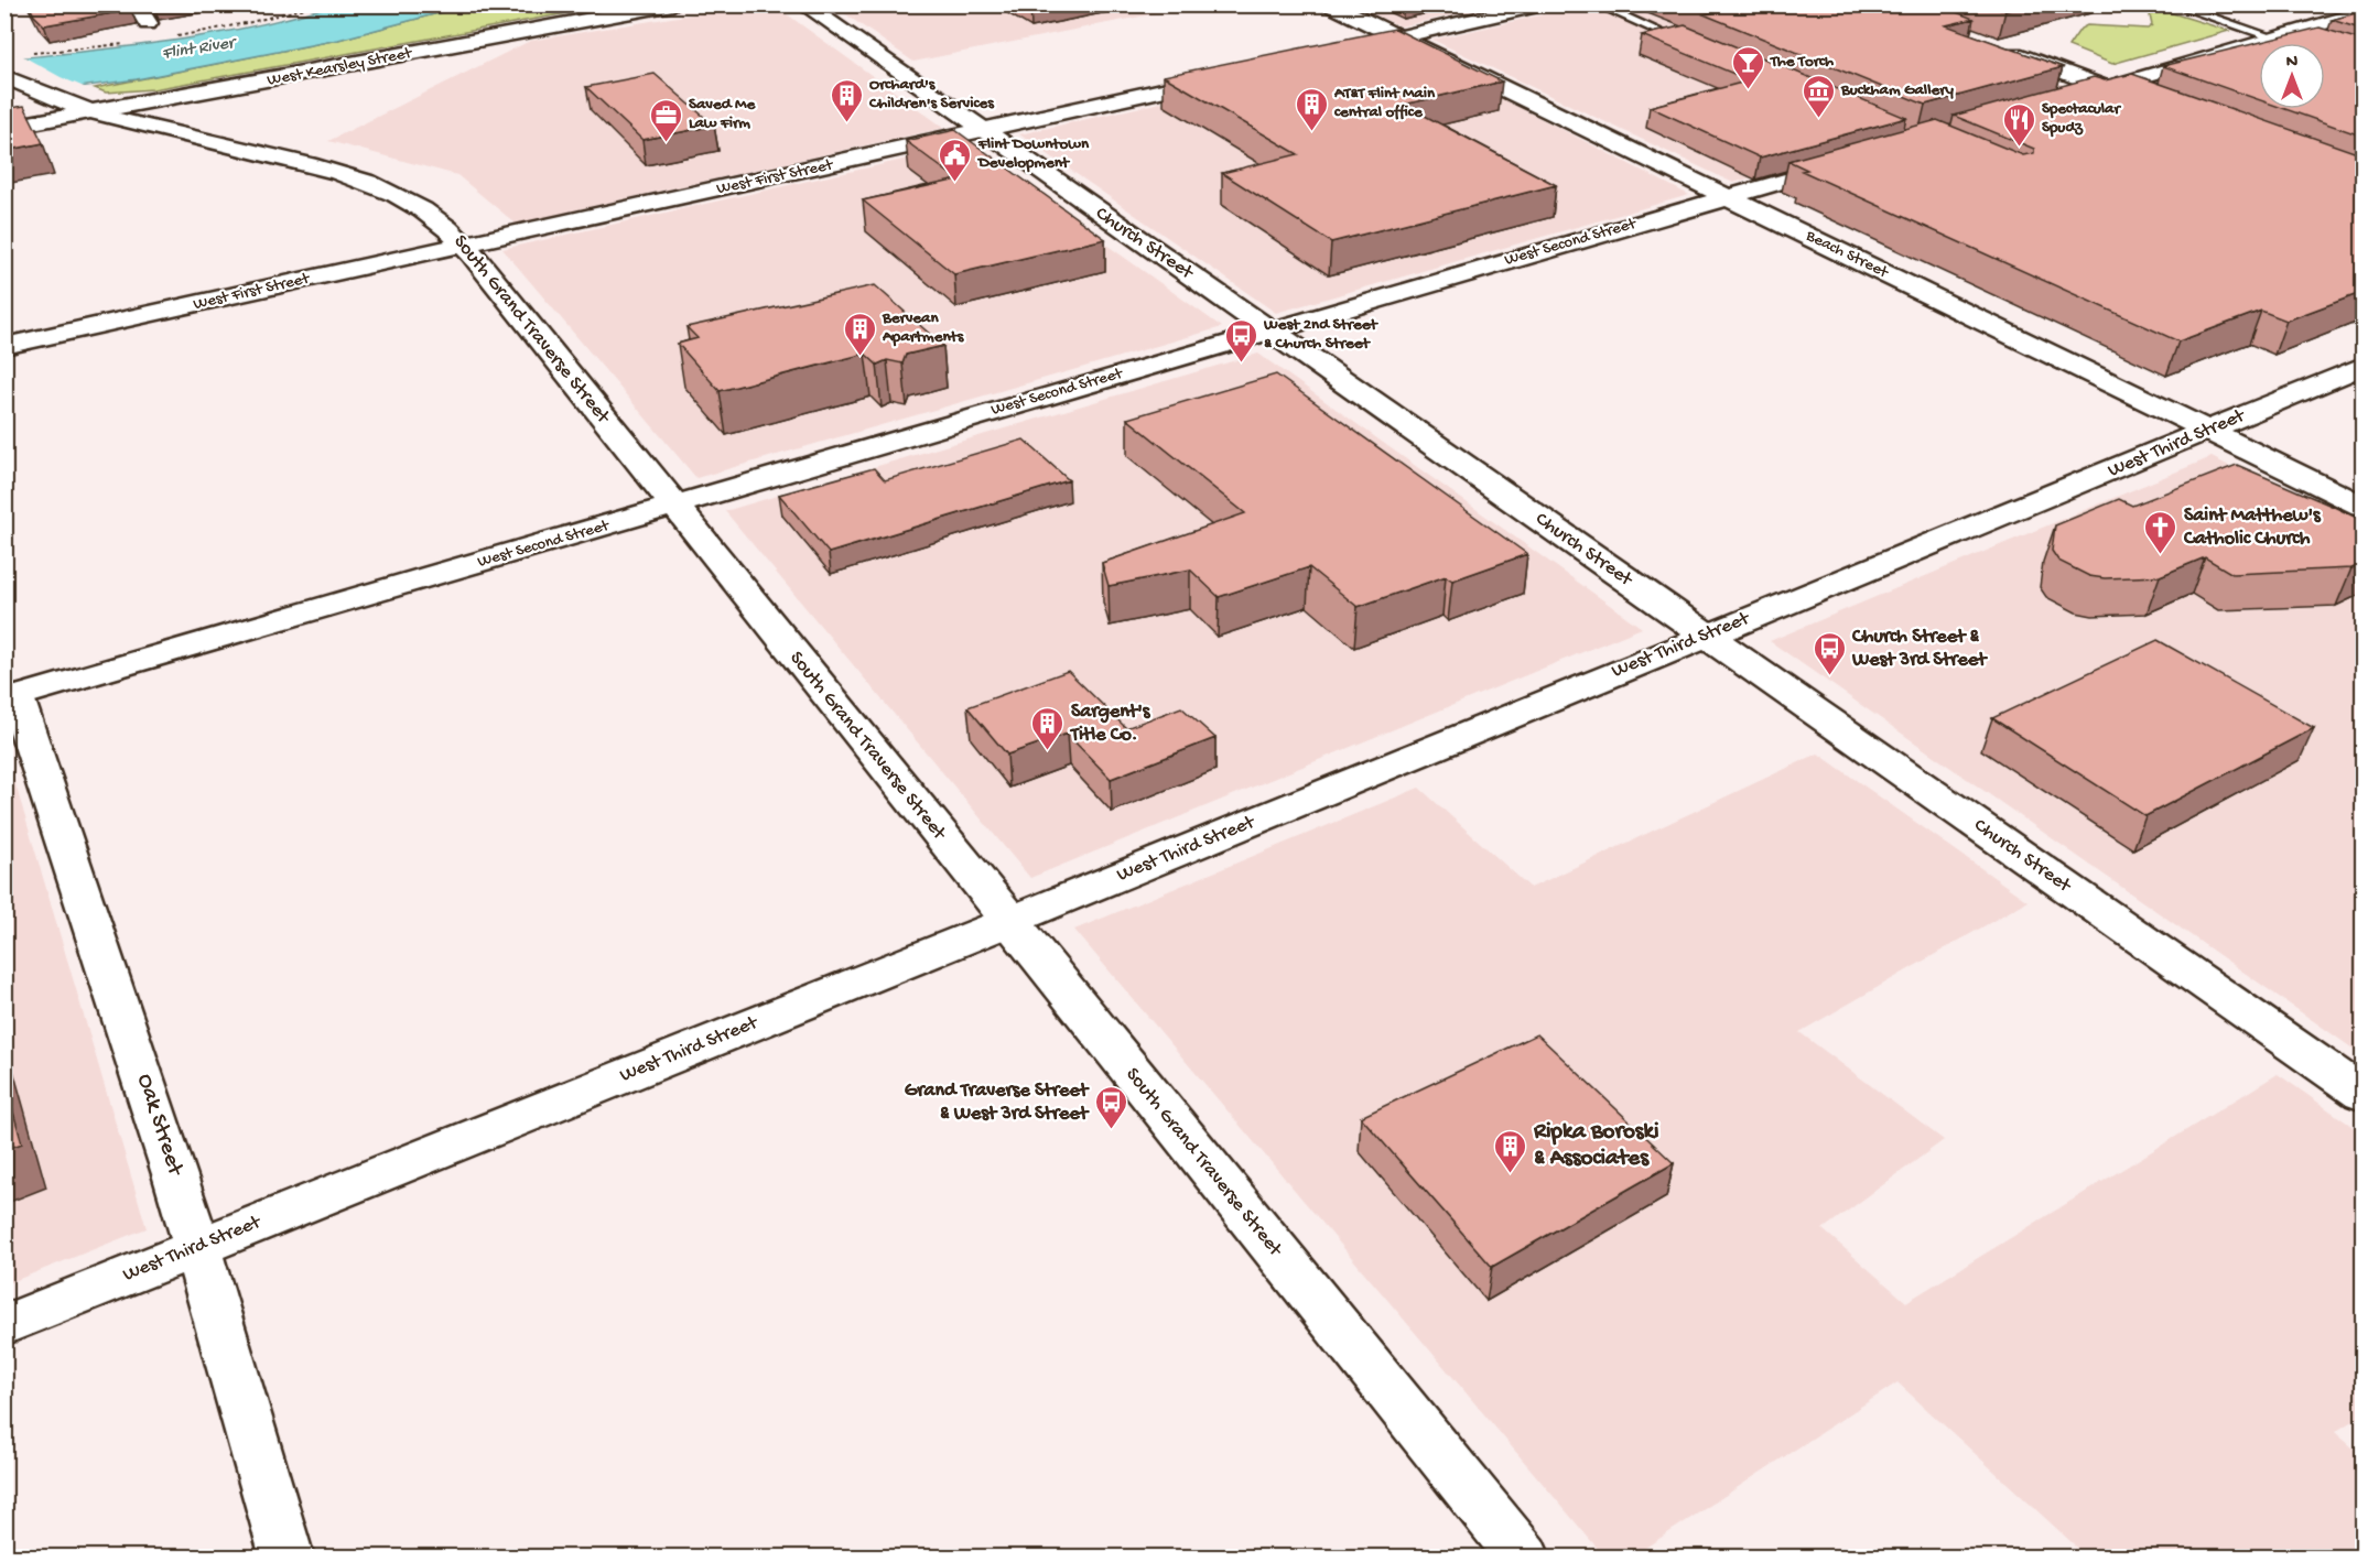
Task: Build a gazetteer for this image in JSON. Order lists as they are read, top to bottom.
{
  "streets": {
    "street": [
      "West Kearsley Street",
      "West First Street",
      "West Second Street",
      "Church Street",
      "Beach Street",
      "South Grand Traverse Street",
      "West Third Street",
      "Oak Street"
    ]
  },
  "crossings": [
    ["West Kearsley Street", "South Grand Traverse Street"],
    ["West First Street", "Church Street"],
    ["West First Street", "South Grand Traverse Street"],
    ["West Second Street", "Church Street"],
    ["West Second Street", "Beach Street"],
    ["West Second Street", "South Grand Traverse Street"],
    ["West Second Street", "Oak Street"],
    ["Church Street", "West Third Street"],
    ["Beach Street", "West Third Street"],
    ["South Grand Traverse Street", "West Third Street"],
    ["West Third Street", "Oak Street"]
  ],
  "water": ["Flint River"],
  "places": {
    "bar": ["The Torch"],
    "museum": ["Buckham Gallery"],
    "building": [
      "Orchard's Children's Services",
      "AT&T Flint Main central office",
      "Bervean Apartments",
      "Sargent's Title Co.",
      "Ripka Boroski & Associates"
    ],
    "office": ["Saved Me Law Firm"],
    "restaurant": ["Spectacular Spudz"],
    "public building": ["Flint Downtown Development"],
    "bus stop": ["West 2nd Street & Church Street", "Church Street & West 3rd Street", "Grand Traverse Street & West 3rd Street"],
    "church": ["Saint Matthew's Catholic Church"]
  },
  "north": "top"
}
